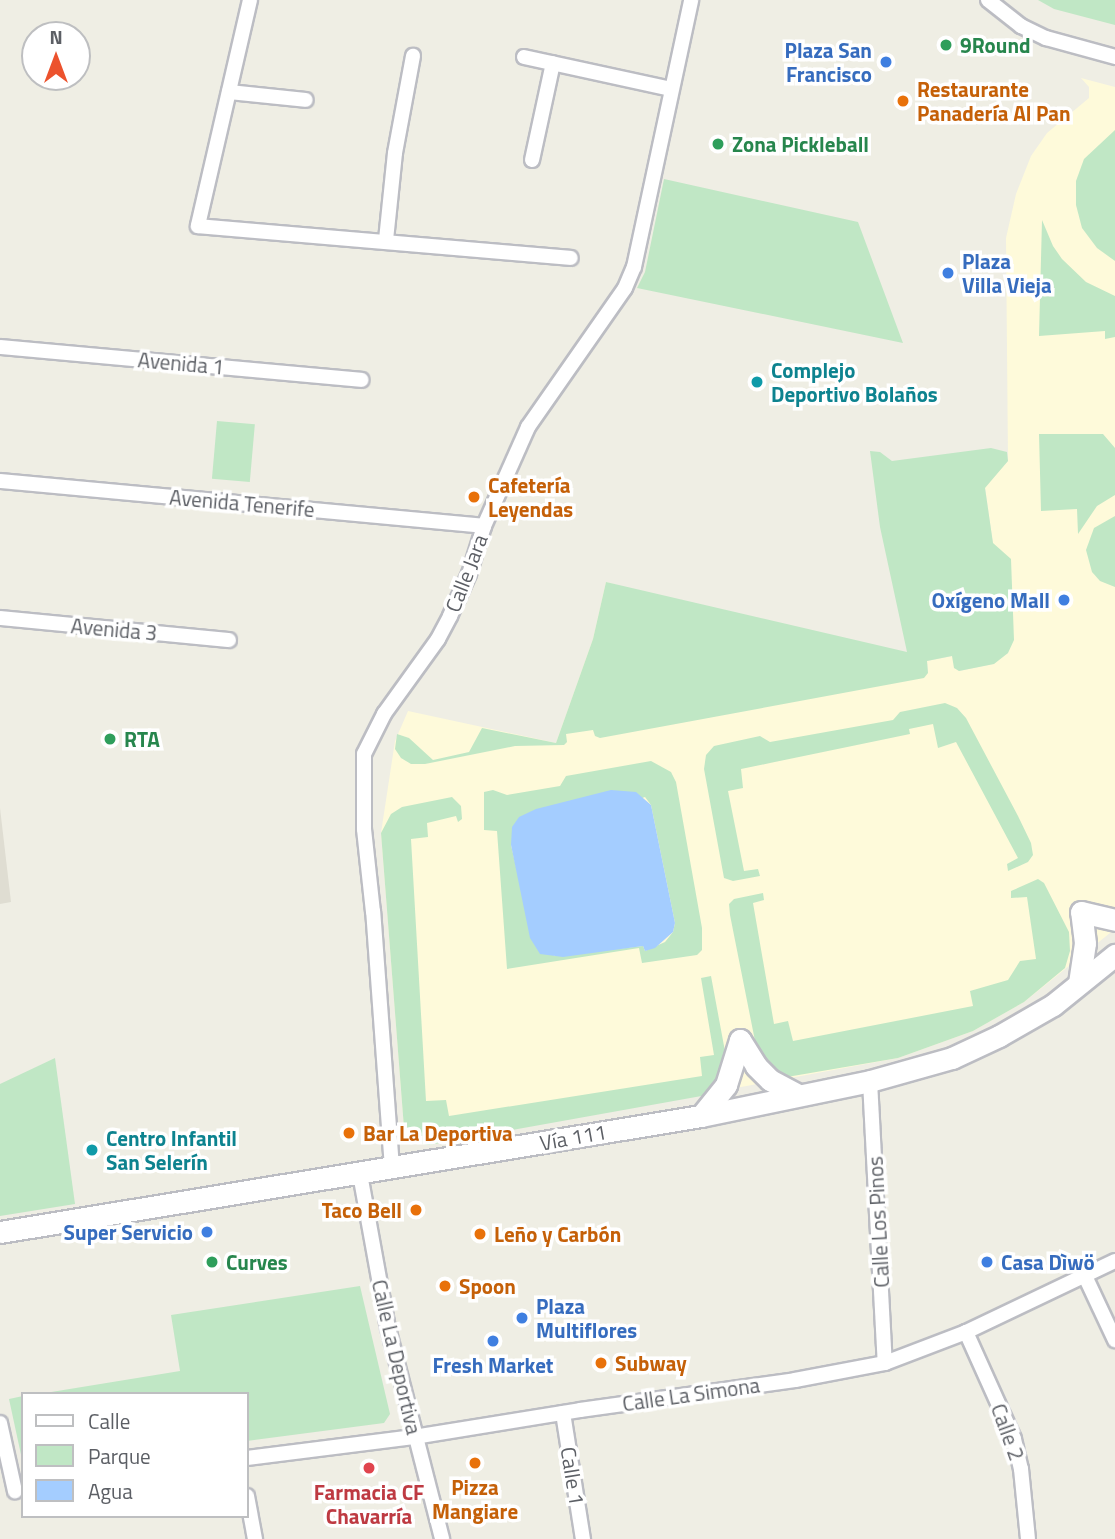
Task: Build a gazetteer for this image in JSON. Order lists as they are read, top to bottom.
{
  "streets": {
    "main road": ["Vía 111"],
    "street": [
      "Avenida 1",
      "Avenida Tenerife",
      "Calle Jara",
      "Avenida 3",
      "Calle Los Pinos",
      "Calle La Deportiva",
      "Calle La Simona",
      "Calle 2",
      "Calle 1"
    ]
  },
  "crossings": [
    ["Avenida Tenerife", "Calle Jara"],
    ["Calle Jara", "Vía 111"],
    ["Vía 111", "Calle Los Pinos"],
    ["Vía 111", "Calle La Deportiva"],
    ["Calle Los Pinos", "Calle La Simona"],
    ["Calle La Deportiva", "Calle La Simona"],
    ["Calle La Simona", "Calle 2"],
    ["Calle La Simona", "Calle 1"]
  ],
  "places": [
    "9Round",
    "Plaza San Francisco",
    "Restaurante Panadería Al Pan",
    "Zona Pickleball",
    "Plaza Villa Vieja",
    "Complejo Deportivo Bolaños",
    "Cafetería Leyendas",
    "Oxígeno Mall",
    "RTA",
    "Bar La Deportiva",
    "Centro Infantil San Selerín",
    "Taco Bell",
    "Super Servicio",
    "Leño y Carbón",
    "Curves",
    "Casa Dìwö",
    "Spoon",
    "Plaza Multiflores",
    "Fresh Market",
    "Subway",
    "Pizza Mangiare",
    "Farmacia CF Chavarría"
  ],
  "legend": ["Calle", "Parque", "Agua"],
  "north": "top"
}
